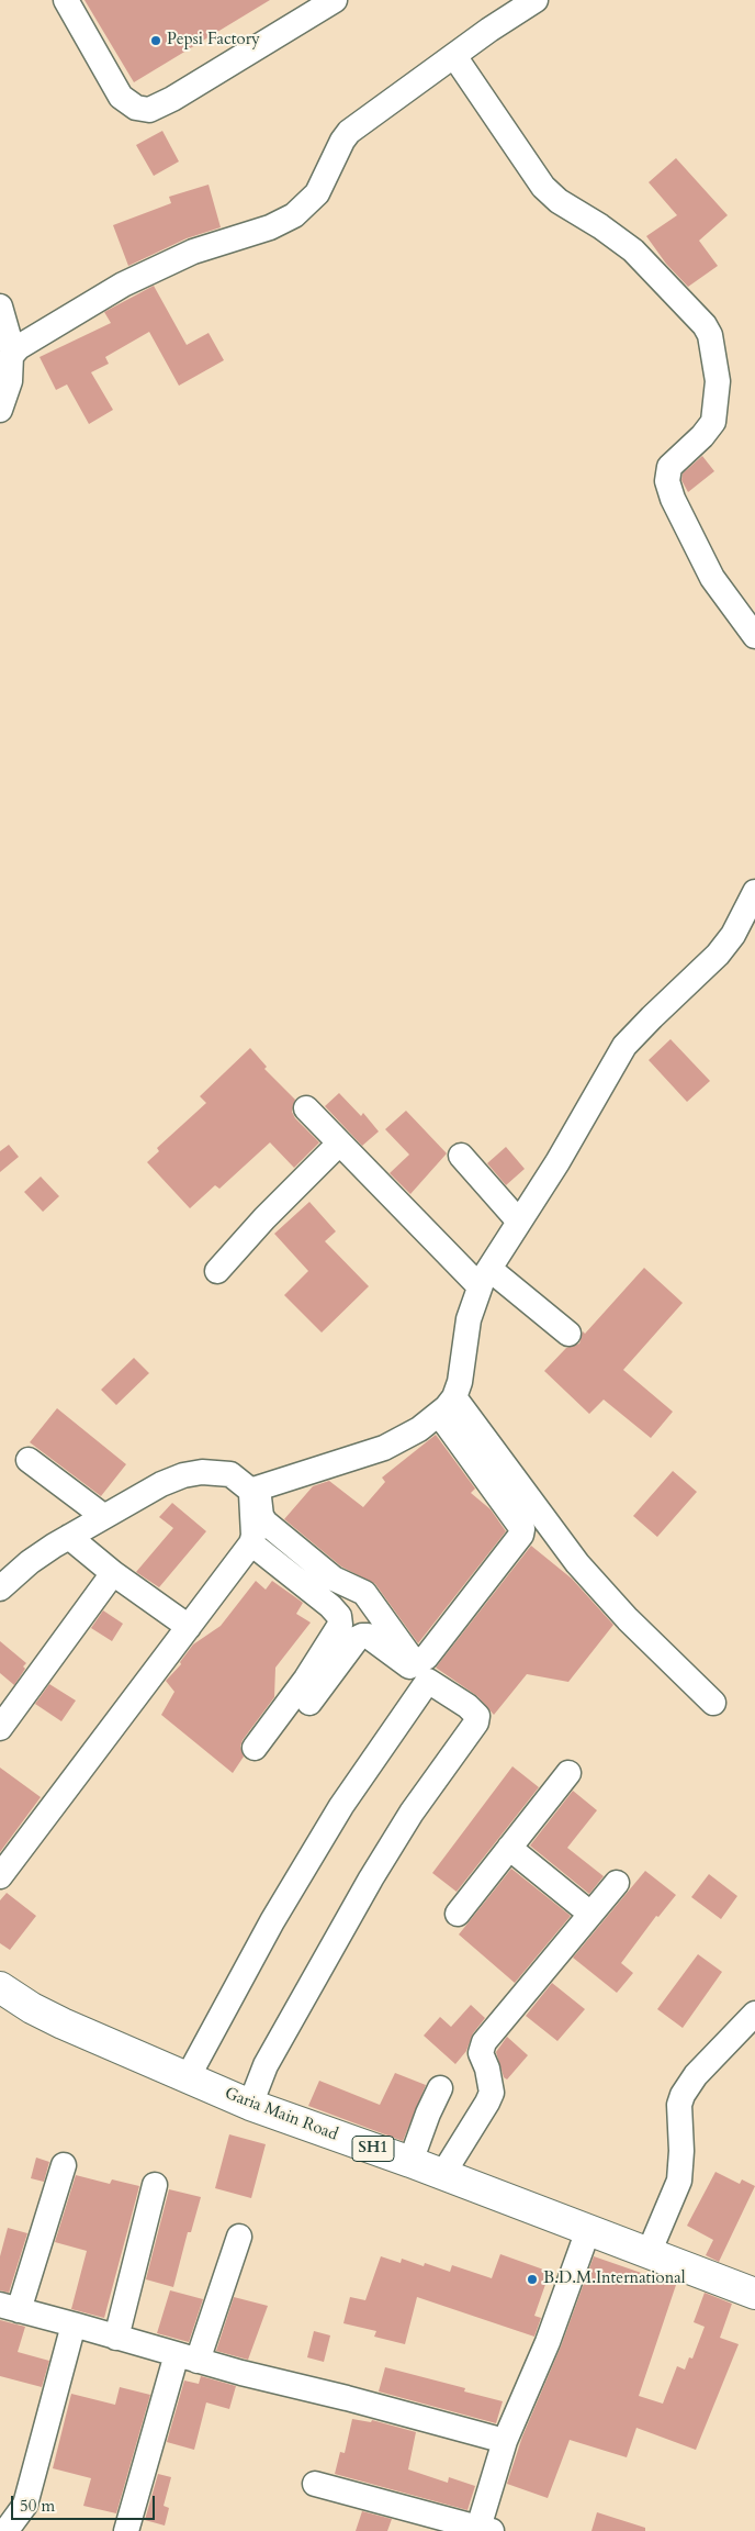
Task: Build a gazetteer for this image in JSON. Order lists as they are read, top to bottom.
{
  "streets": {
    "main road": ["Garia Main Road", "SH1"]
  },
  "places": ["Pepsi Factory", "B.D.M.International"],
  "scale_bar": "50 m"
}
